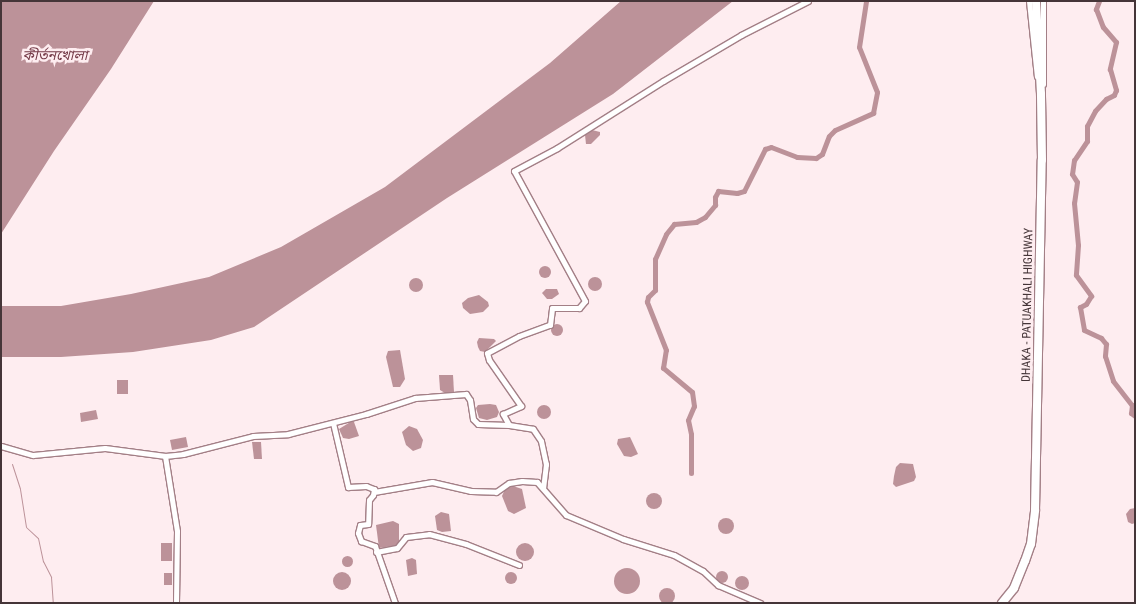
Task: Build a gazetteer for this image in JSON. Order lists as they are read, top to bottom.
{
  "streets": {
    "highway": ["DHAKA - PATUAKHALI HIGHWAY"]
  },
  "water": ["কীর্তনখোলা"]
}
